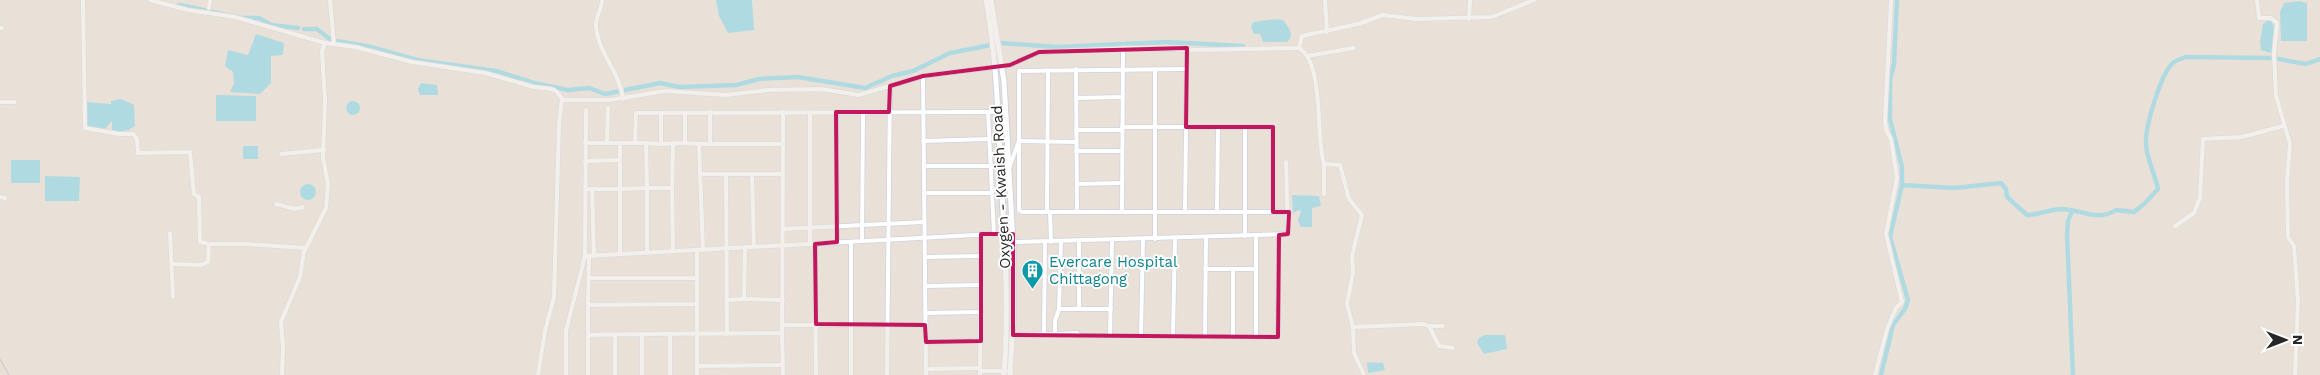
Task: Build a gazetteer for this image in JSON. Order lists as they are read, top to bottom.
{
  "streets": {
    "main road": ["Oxygen - Kwaish Road"]
  },
  "places": {
    "building": ["Evercare Hospital Chittagong"]
  },
  "north": "right"
}
